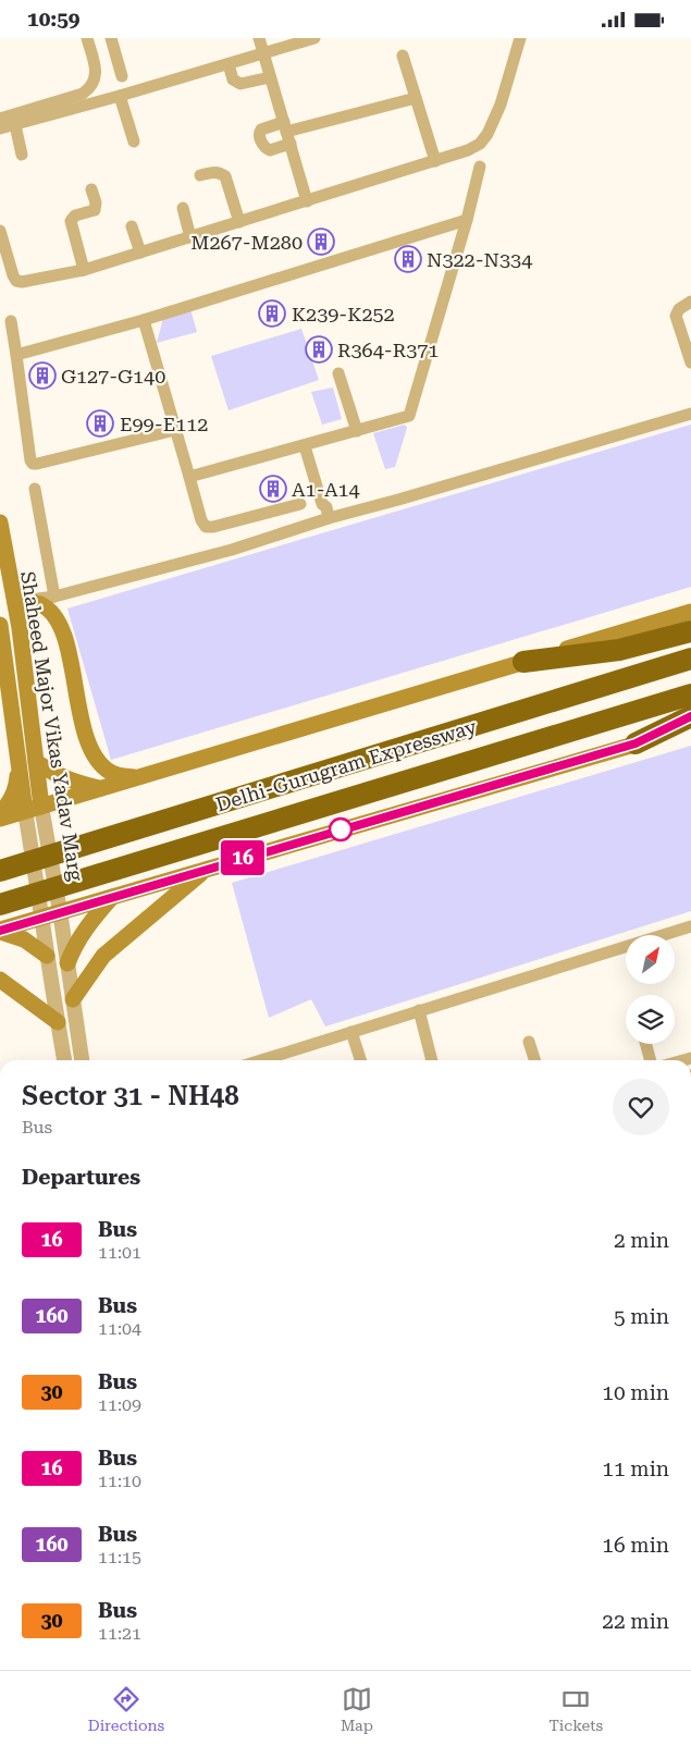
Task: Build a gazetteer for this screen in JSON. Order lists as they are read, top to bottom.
{
  "streets": {
    "highway": ["Delhi-Gurugram Expressway"],
    "main road": ["Shaheed Major Vikas Yadav Marg"]
  },
  "places": {
    "building": [
      "M267-M280",
      "N322-N334",
      "K239-K252",
      "R364-R371",
      "G127-G140",
      "E99-E112",
      "A1-A14"
    ]
  },
  "lines": ["bus line 16"],
  "north": "top right",
  "page": {
    "status": "10:59",
    "on_map": "16",
    "heading": [
      ["Sector 31 - NH48", "Bus"],
      "Departures"
    ],
    "list": [
      {
        "mark": "16",
        "name": "Bus",
        "note": "11:01",
        "value": "2 min"
      },
      {
        "mark": "160",
        "name": "Bus",
        "note": "11:04",
        "value": "5 min"
      },
      {
        "mark": "30",
        "name": "Bus",
        "note": "11:09",
        "value": "10 min"
      },
      {
        "mark": "16",
        "name": "Bus",
        "note": "11:10",
        "value": "11 min"
      },
      {
        "mark": "160",
        "name": "Bus",
        "note": "11:15",
        "value": "16 min"
      },
      {
        "mark": "30",
        "name": "Bus",
        "note": "11:21",
        "value": "22 min"
      }
    ],
    "tabs": ["Directions", "Map", "Tickets"]
  }
}
